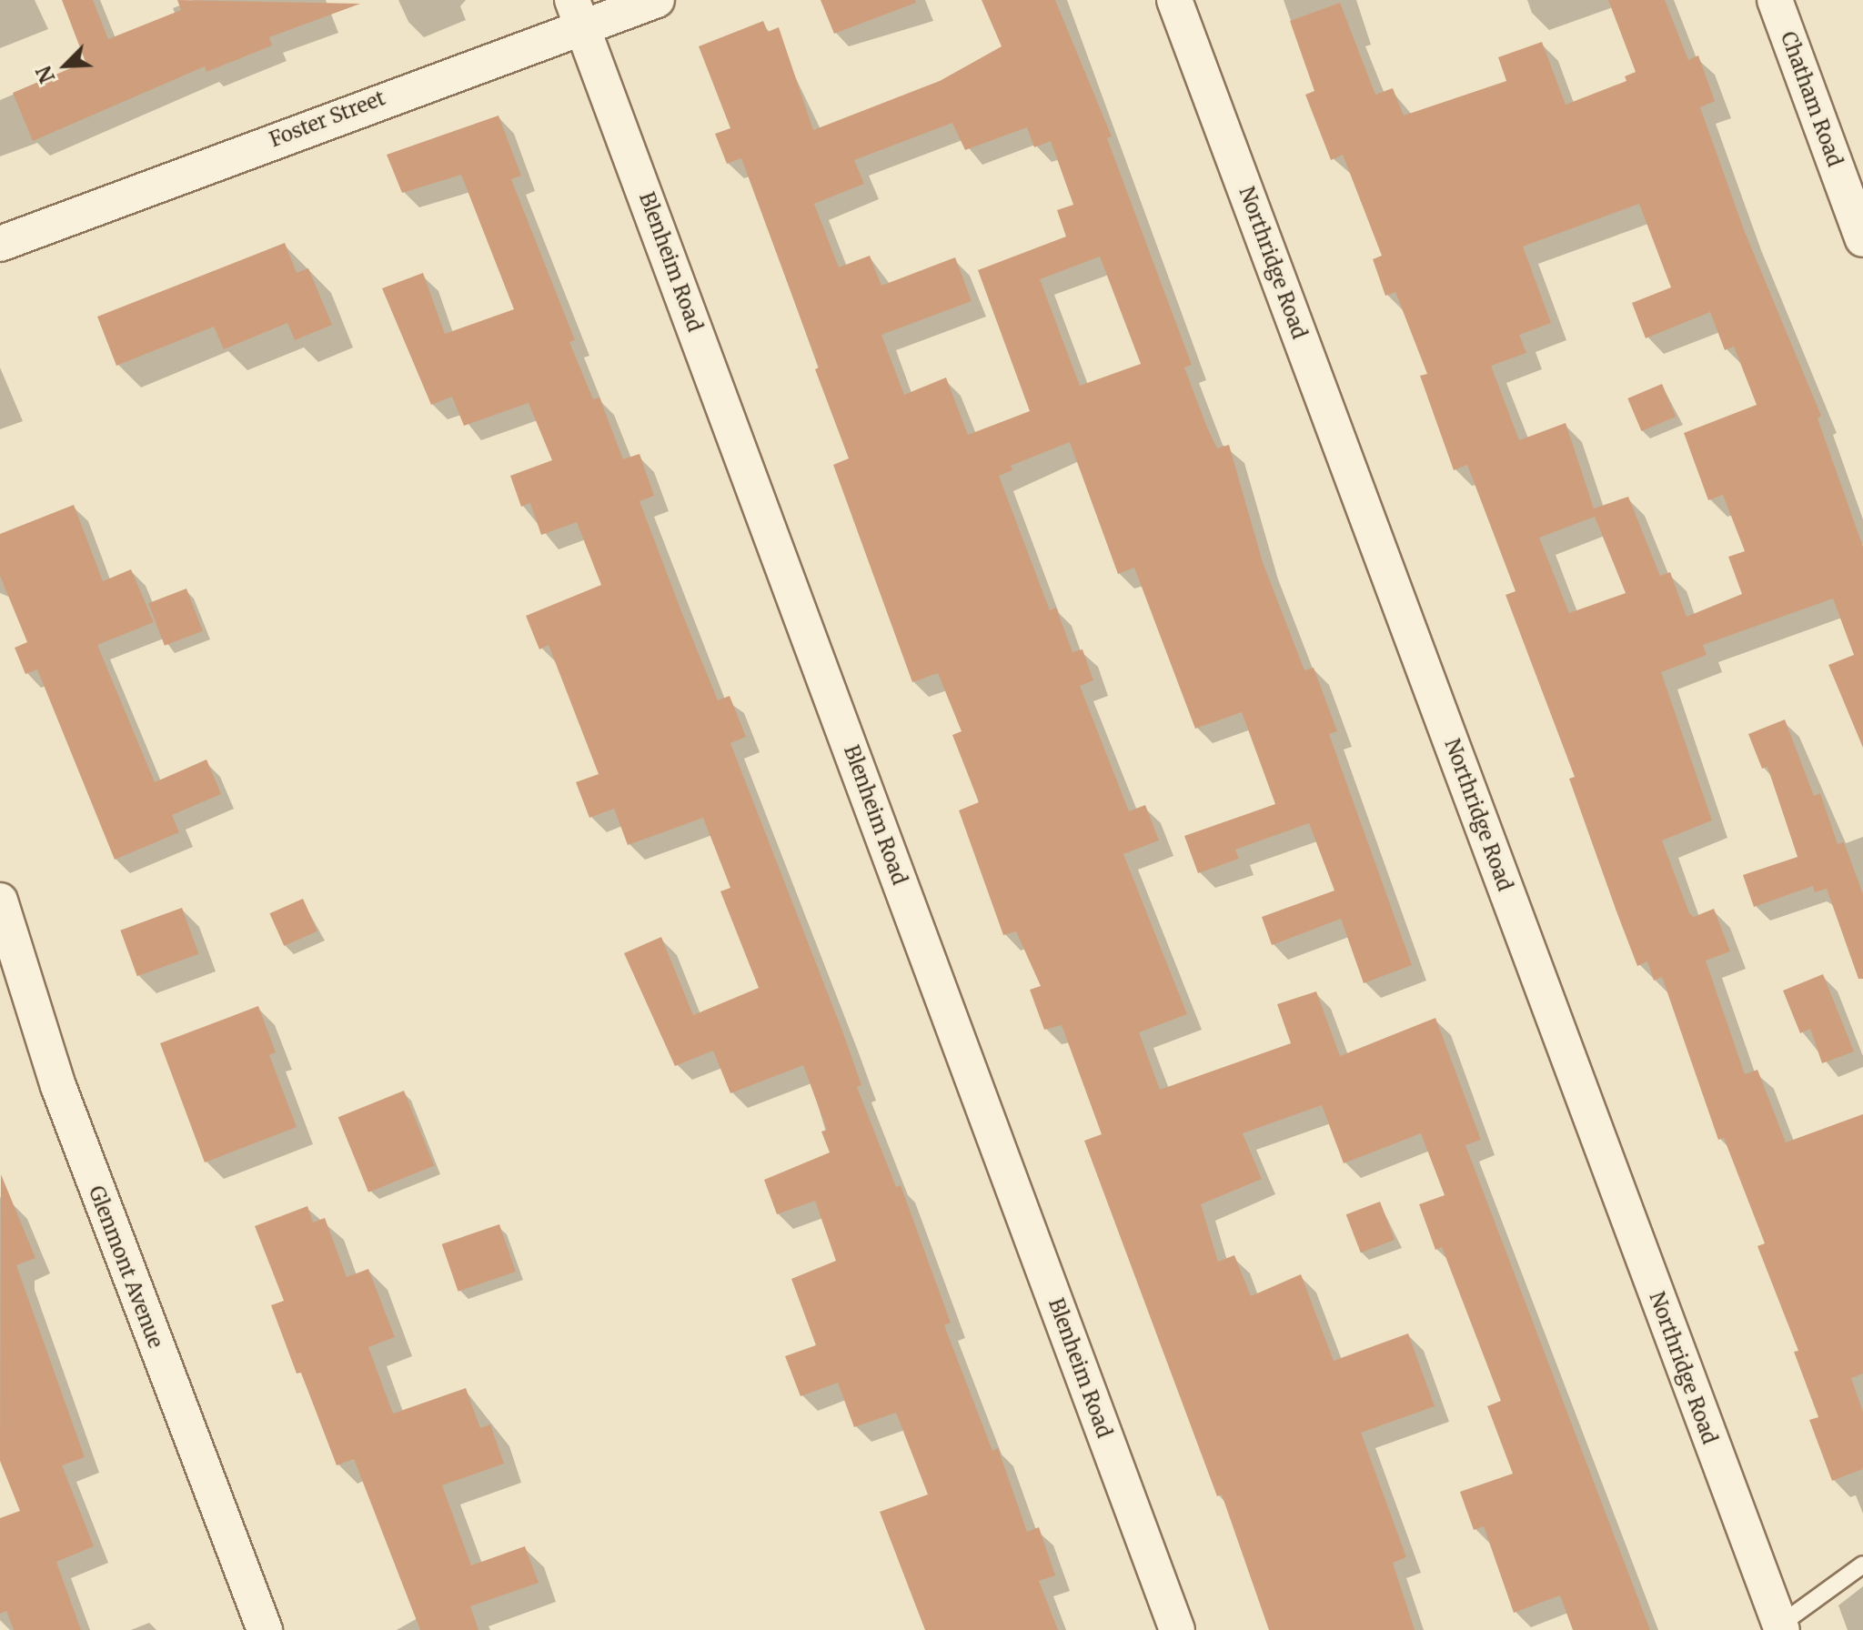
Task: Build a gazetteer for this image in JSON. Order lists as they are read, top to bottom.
{
  "streets": {
    "street": [
      "Chatham Road",
      "Foster Street",
      "Blenheim Road",
      "Northridge Road",
      "Glenmont Avenue"
    ]
  },
  "crossings": [
    ["Foster Street", "Blenheim Road"]
  ],
  "north": "bottom left"
}
